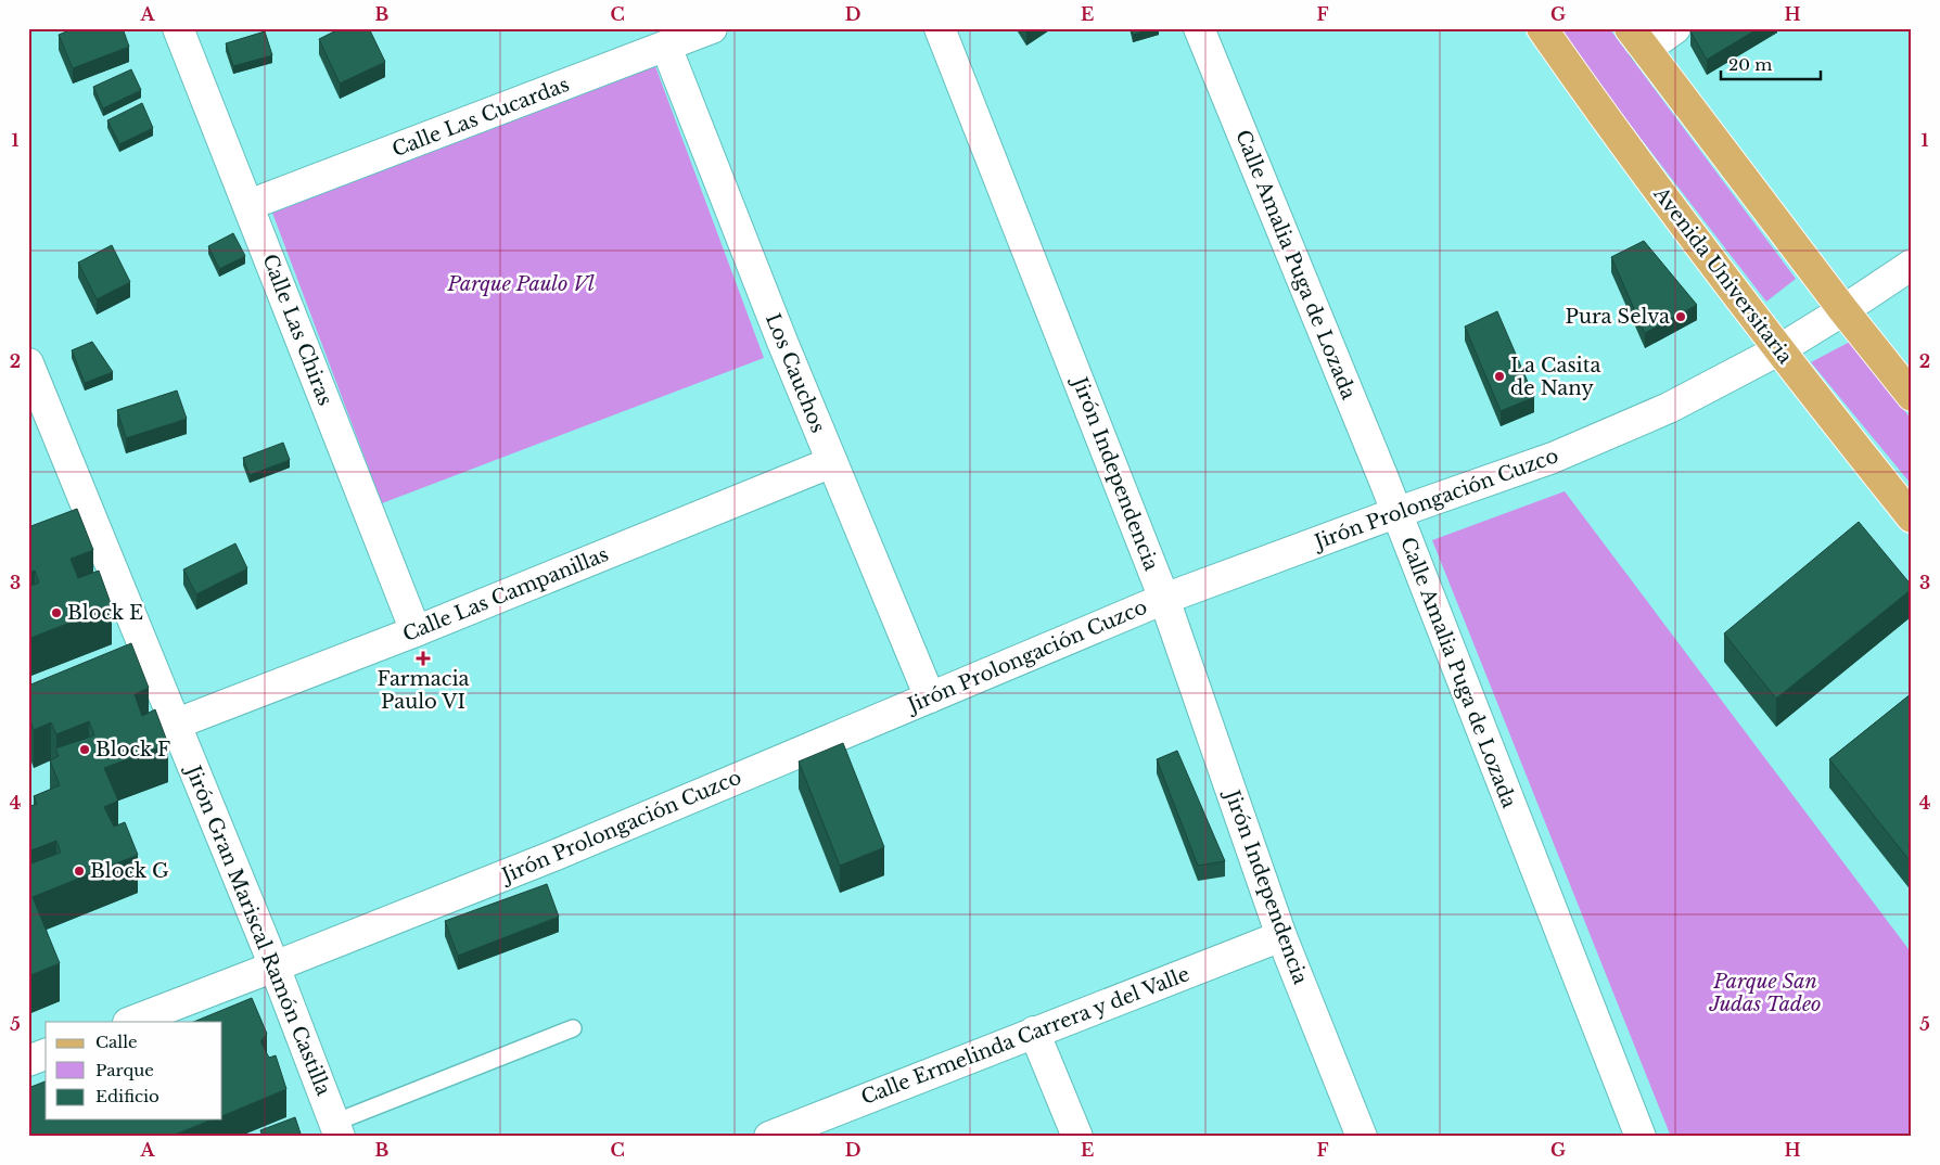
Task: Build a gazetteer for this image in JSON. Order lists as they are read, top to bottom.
{
  "streets": {
    "main road": ["Avenida Universitaria"],
    "street": [
      "Calle Las Cucardas",
      "Calle Amalia Puga de Lozada",
      "Calle Las Chiras",
      "Los Cauchos",
      "Jirón Independencia",
      "Jirón Prolongación Cuzco",
      "Calle Las Campanillas",
      "Jirón Gran Mariscal Ramón Castilla",
      "Calle Ermelinda Carrera y del Valle"
    ]
  },
  "crossings": [
    ["Calle Las Cucardas", "Calle Las Chiras"],
    ["Calle Las Cucardas", "Los Cauchos"],
    ["Calle Amalia Puga de Lozada", "Jirón Prolongación Cuzco"],
    ["Avenida Universitaria", "Jirón Prolongación Cuzco"],
    ["Calle Las Chiras", "Calle Las Campanillas"],
    ["Los Cauchos", "Jirón Prolongación Cuzco"],
    ["Los Cauchos", "Calle Las Campanillas"],
    ["Jirón Independencia", "Jirón Prolongación Cuzco"],
    ["Jirón Independencia", "Calle Ermelinda Carrera y del Valle"],
    ["Jirón Prolongación Cuzco", "Jirón Gran Mariscal Ramón Castilla"],
    ["Calle Las Campanillas", "Jirón Gran Mariscal Ramón Castilla"]
  ],
  "parks": ["Parque Paulo Vl", "Parque San Judas Tadeo"],
  "places": {
    "other": [
      "Pura Selva",
      "La Casita de Nany",
      "Block E",
      "Block F",
      "Block G"
    ],
    "health": ["Farmacia Paulo VI"]
  },
  "legend": ["Calle", "Parque", "Edificio"],
  "scale_bar": "20 m",
  "grid": {
    "columns": [
      "A",
      "B",
      "C",
      "D",
      "E",
      "F",
      "G",
      "H"
    ],
    "rows": [
      "1",
      "2",
      "3",
      "4",
      "5"
    ]
  }
}
